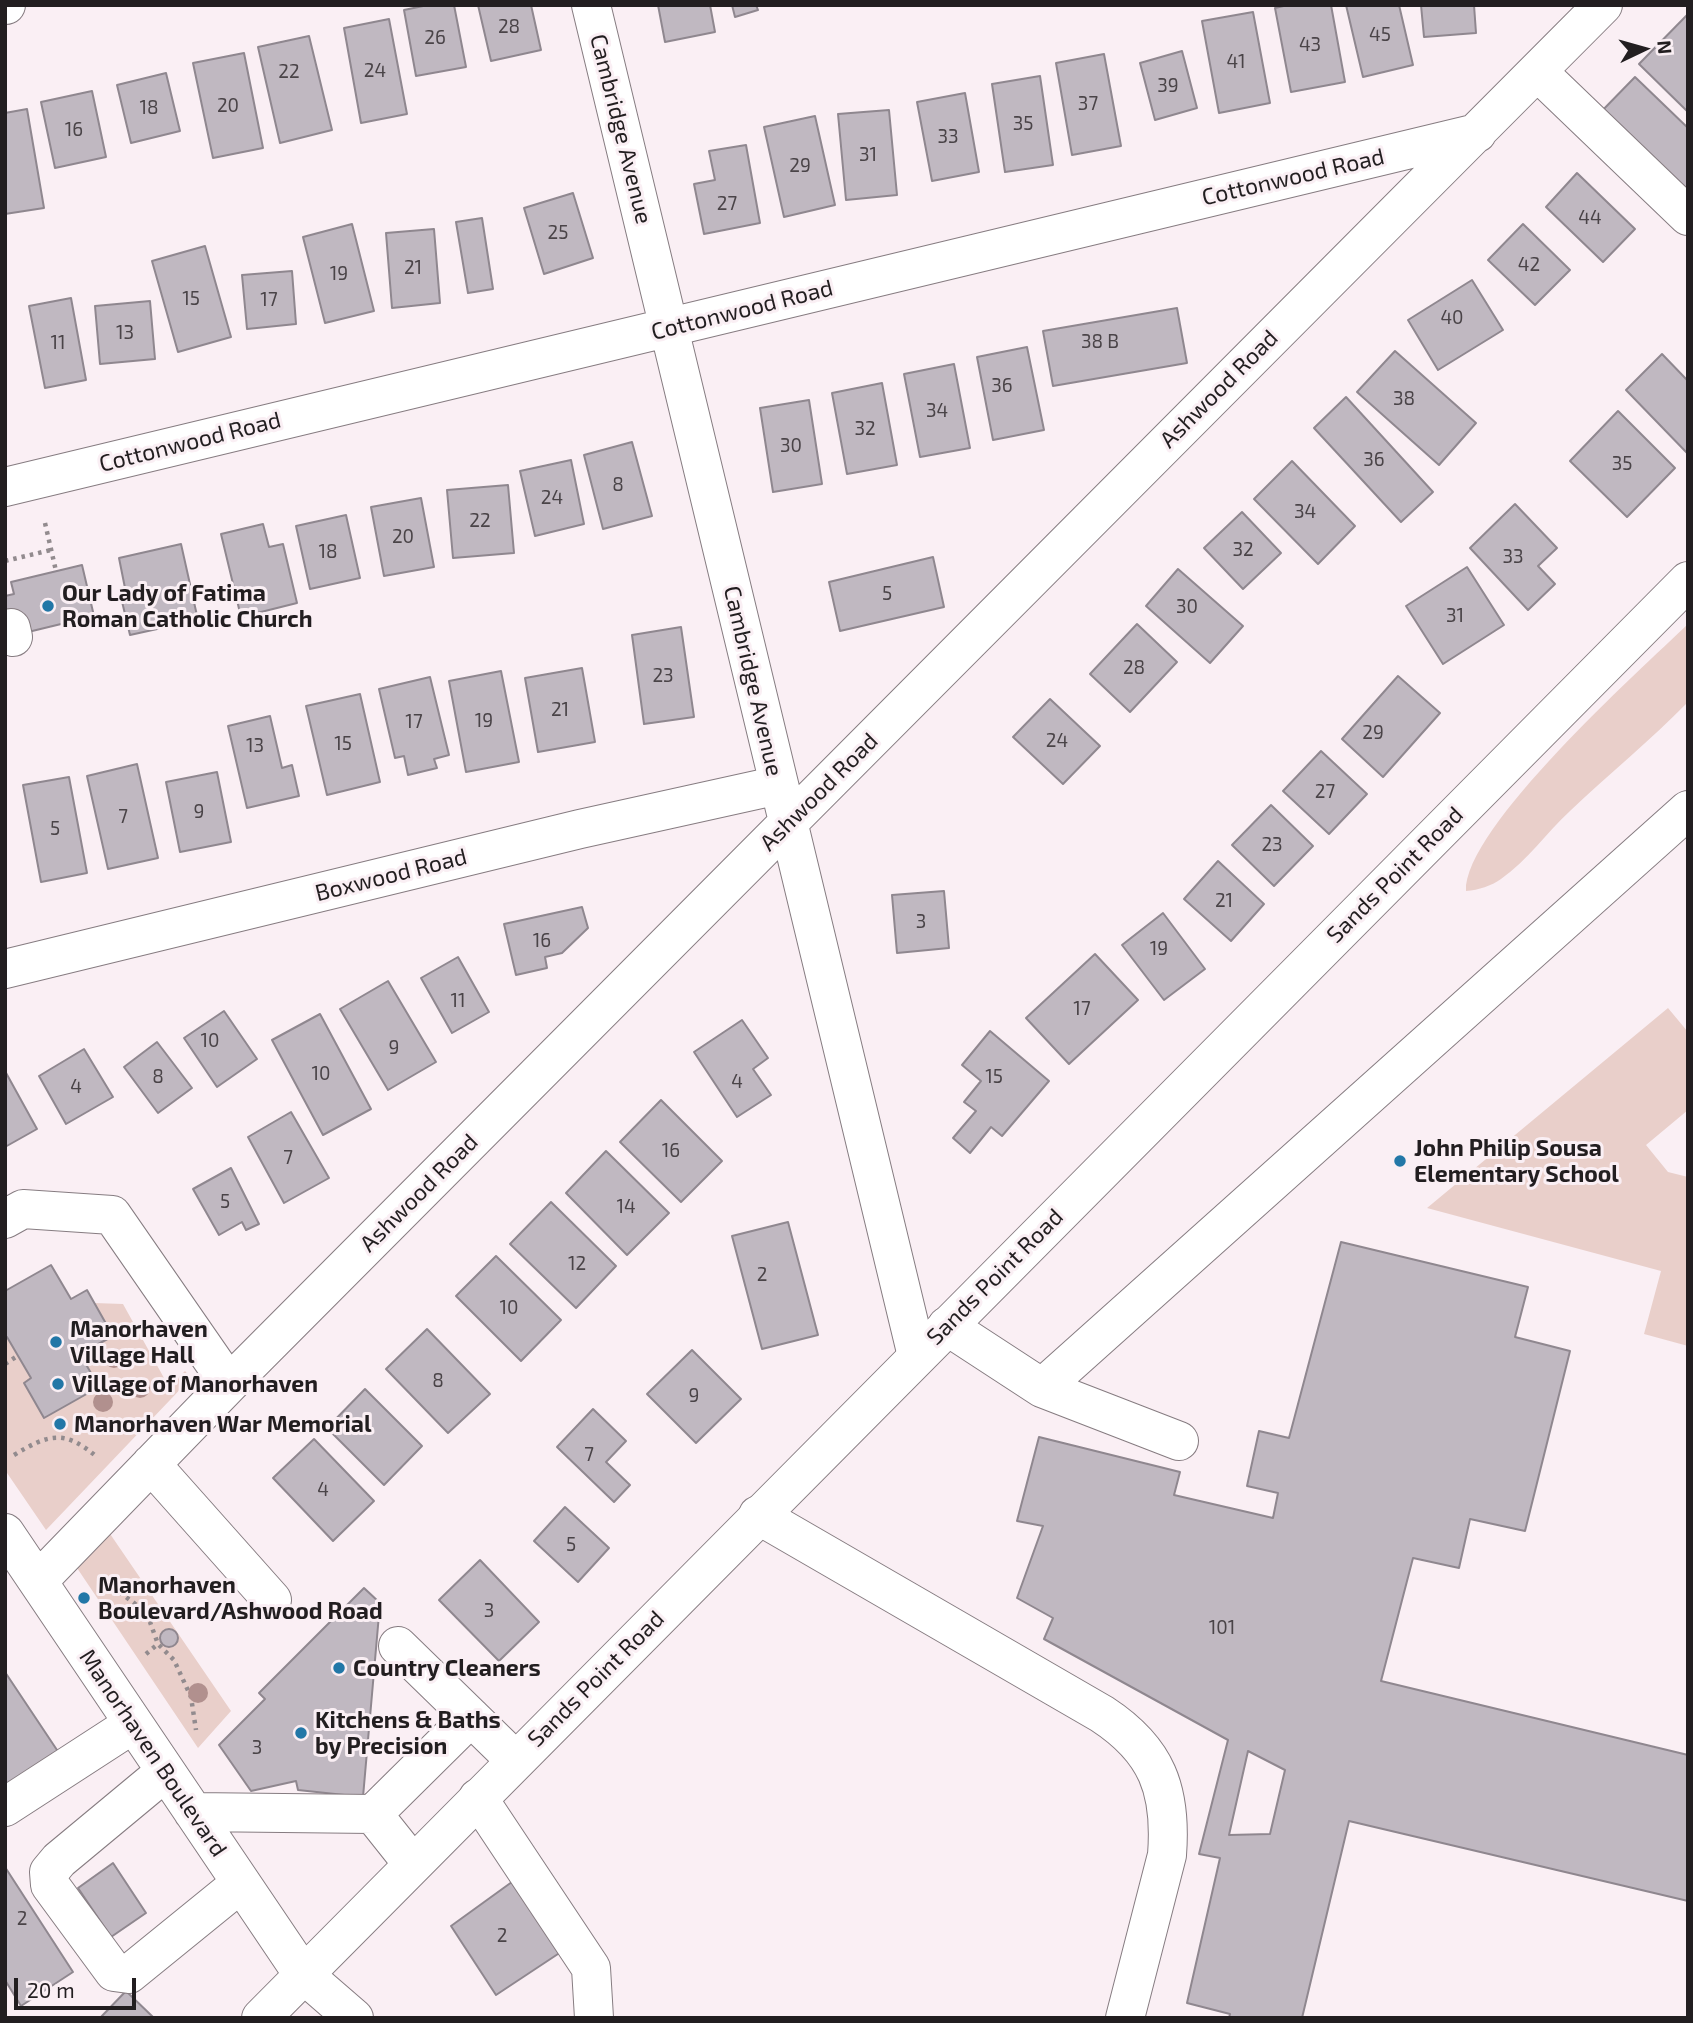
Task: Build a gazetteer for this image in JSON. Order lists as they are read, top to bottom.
{
  "streets": {
    "street": [
      "Cambridge Avenue",
      "Cottonwood Road",
      "Ashwood Road",
      "Boxwood Road",
      "Sands Point Road",
      "Manorhaven Boulevard"
    ]
  },
  "crossings": [
    ["Cambridge Avenue", "Cottonwood Road"],
    ["Cambridge Avenue", "Ashwood Road"],
    ["Cambridge Avenue", "Boxwood Road"],
    ["Cambridge Avenue", "Sands Point Road"],
    ["Cottonwood Road", "Ashwood Road"],
    ["Ashwood Road", "Manorhaven Boulevard"],
    ["Sands Point Road", "Manorhaven Boulevard"]
  ],
  "places": [
    "Our Lady of Fatima Roman Catholic Church",
    "John Philip Sousa Elementary School",
    "Manorhaven Village Hall",
    "Village of Manorhaven",
    "Manorhaven War Memorial",
    "Manorhaven Boulevard/Ashwood Road",
    "Country Cleaners",
    "Kitchens & Baths by Precision"
  ],
  "house_numbers": [
    "28",
    "45",
    "26",
    "43",
    "41",
    "24",
    "22",
    "39",
    "37",
    "20",
    "18",
    "35",
    "16",
    "33",
    "31",
    "29",
    "27",
    "44",
    "25",
    "42",
    "21",
    "19",
    "15",
    "17",
    "40",
    "13",
    "38 B",
    "11",
    "36",
    "38",
    "34",
    "32",
    "30",
    "36",
    "35",
    "8",
    "24",
    "34",
    "22",
    "20",
    "32",
    "18",
    "33",
    "5",
    "30",
    "31",
    "28",
    "23",
    "21",
    "19",
    "17",
    "29",
    "24",
    "15",
    "13",
    "27",
    "9",
    "7",
    "5",
    "23",
    "21",
    "3",
    "16",
    "19",
    "11",
    "17",
    "10",
    "9",
    "10",
    "8",
    "15",
    "4",
    "4",
    "16",
    "7",
    "5",
    "14",
    "12",
    "2",
    "10",
    "8",
    "9",
    "7",
    "4",
    "5",
    "3",
    "101",
    "3",
    "2",
    "2"
  ],
  "scale_bar": "20 m",
  "north": "right"
}
